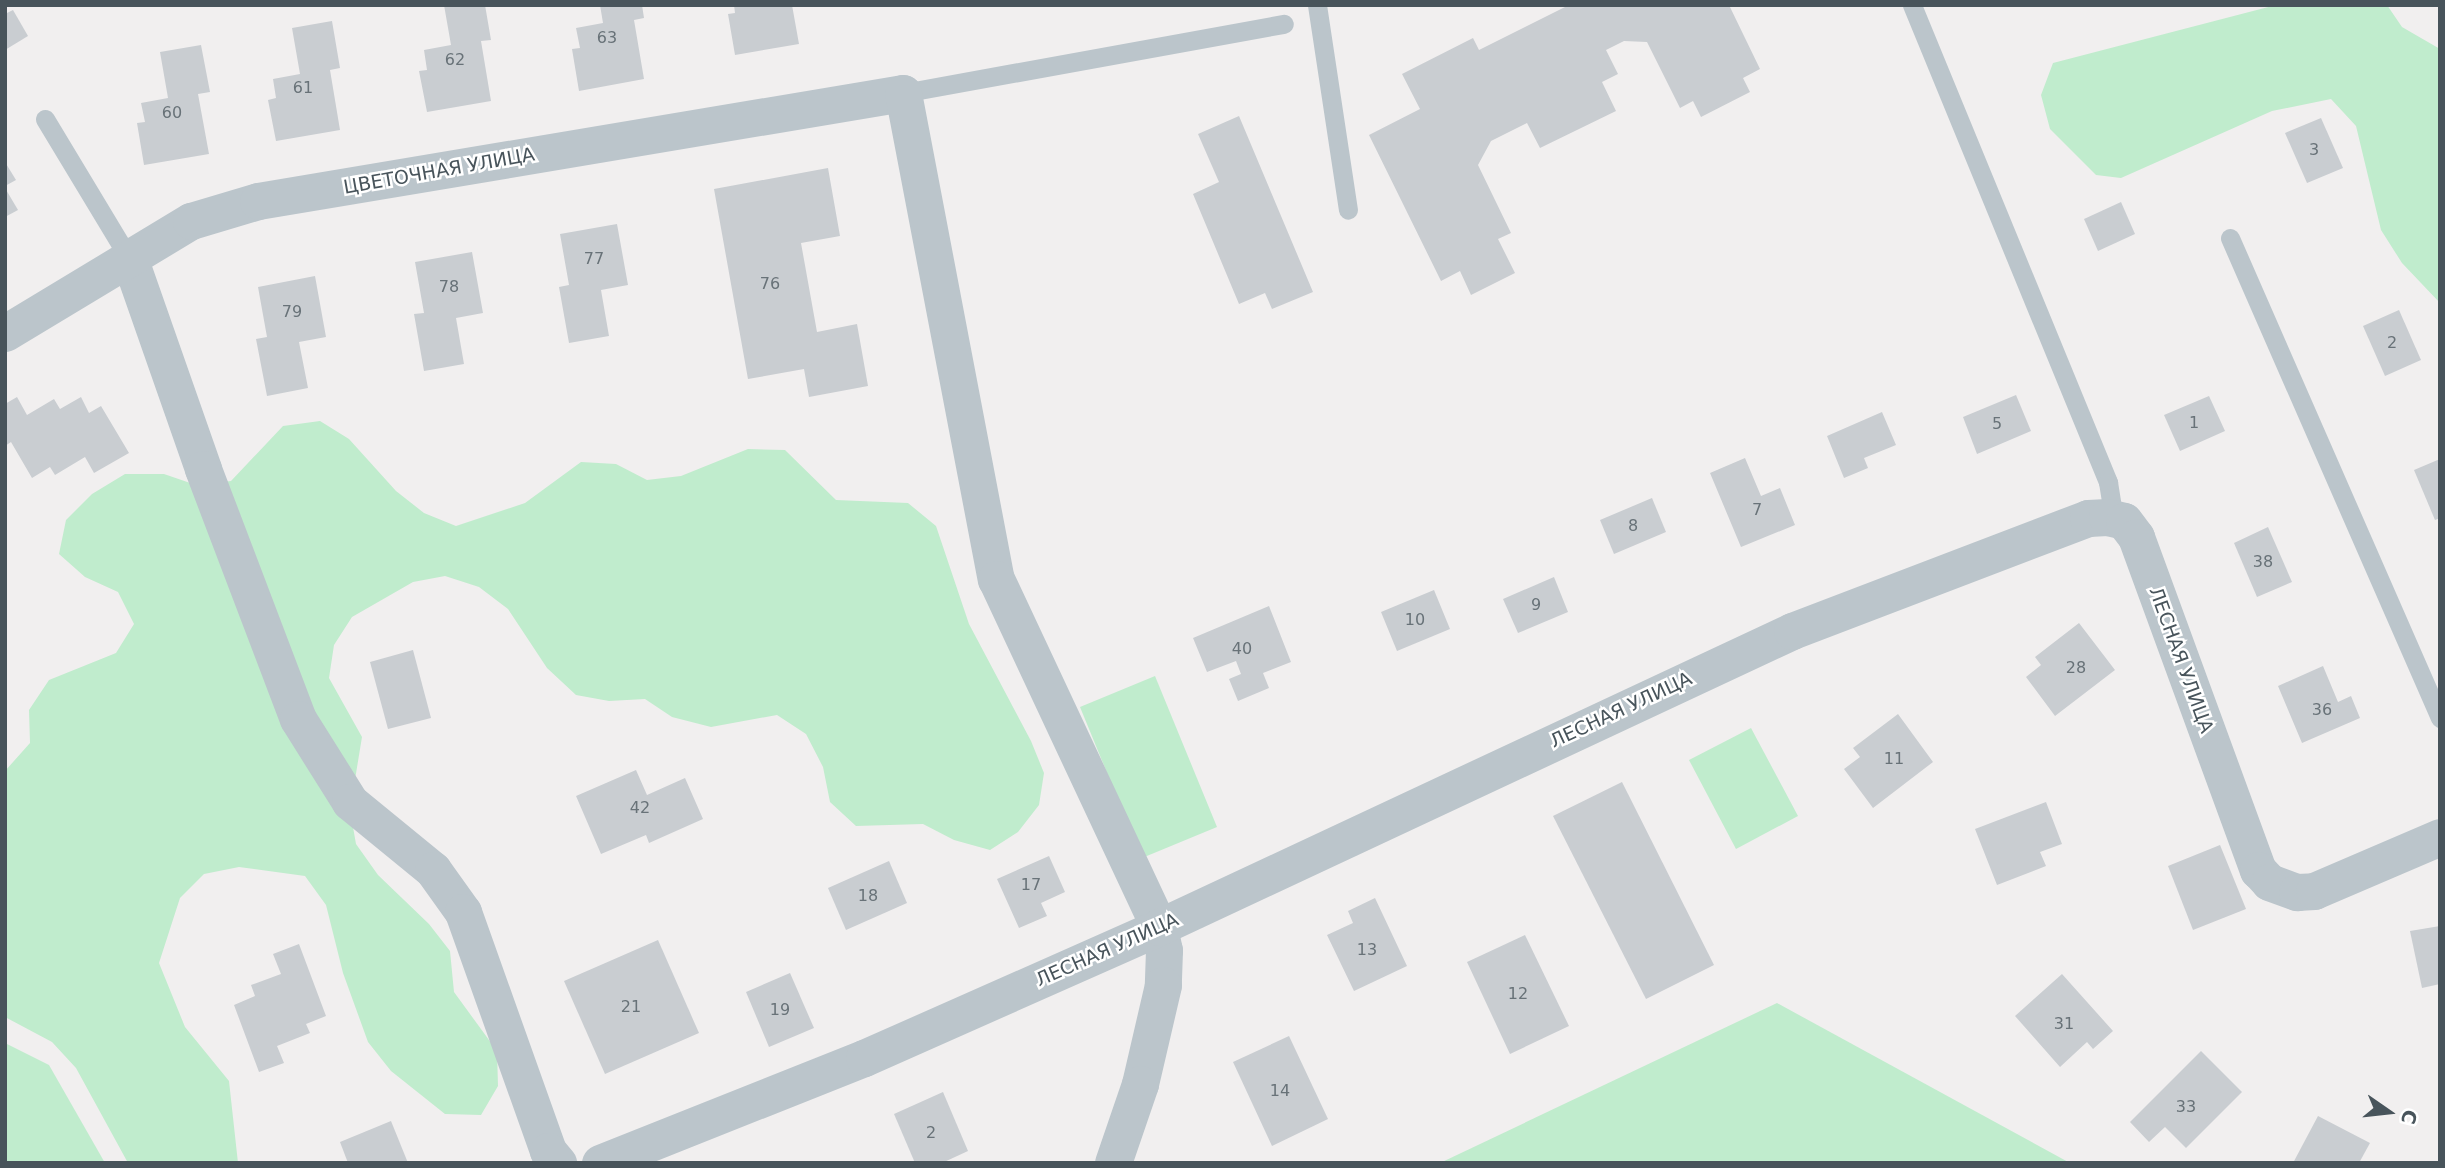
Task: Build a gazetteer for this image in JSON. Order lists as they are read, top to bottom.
{
  "streets": {
    "street": ["ЦВЕТОЧНАЯ УЛИЦА", "ЛЕСНАЯ УЛИЦА"]
  },
  "house_numbers": [
    "63",
    "62",
    "61",
    "60",
    "3",
    "77",
    "76",
    "78",
    "79",
    "2",
    "1",
    "5",
    "7",
    "8",
    "38",
    "9",
    "10",
    "40",
    "28",
    "36",
    "11",
    "42",
    "17",
    "18",
    "13",
    "12",
    "21",
    "19",
    "31",
    "14",
    "33",
    "2"
  ],
  "north": "right"
}
